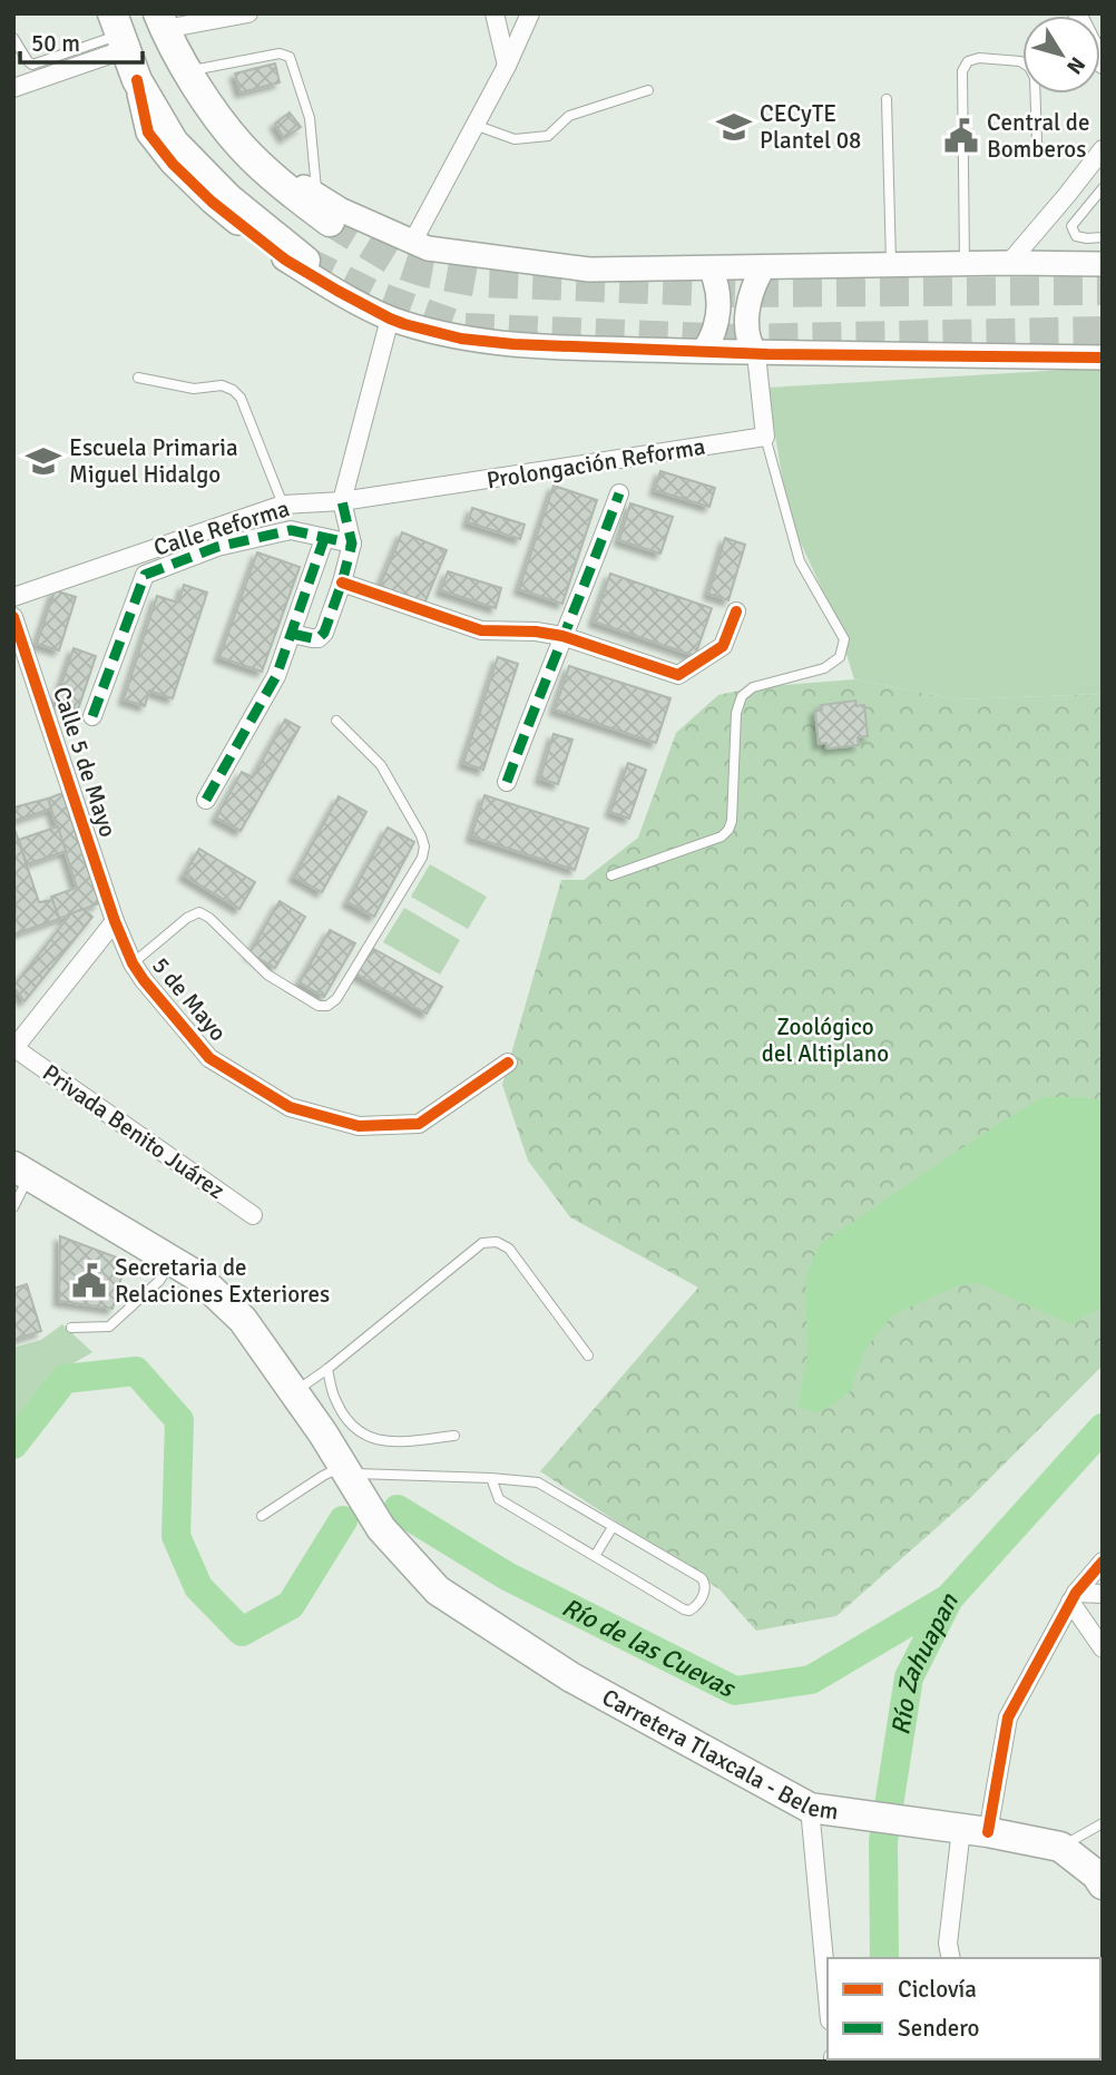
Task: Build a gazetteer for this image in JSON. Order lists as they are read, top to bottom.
{
  "streets": {
    "main road": ["Carretera Tlaxcala - Belem"],
    "street": [
      "Prolongación Reforma",
      "Calle Reforma",
      "Calle 5 de Mayo",
      "5 de Mayo",
      "Privada Benito Juárez"
    ]
  },
  "crossings": [
    ["Prolongación Reforma", "Calle Reforma"],
    ["Calle 5 de Mayo", "5 de Mayo"]
  ],
  "water": ["Río de las Cuevas", "Río Zahuapan"],
  "parks": ["Zoológico del Altiplano"],
  "places": {
    "school or university": ["CECyTE Plantel 08", "Escuela Primaria Miguel Hidalgo"],
    "public building": ["Central de Bomberos", "Secretaria de Relaciones Exteriores"]
  },
  "legend": ["Ciclovía", "Sendero"],
  "scale_bar": "50 m",
  "north": "bottom right"
}
